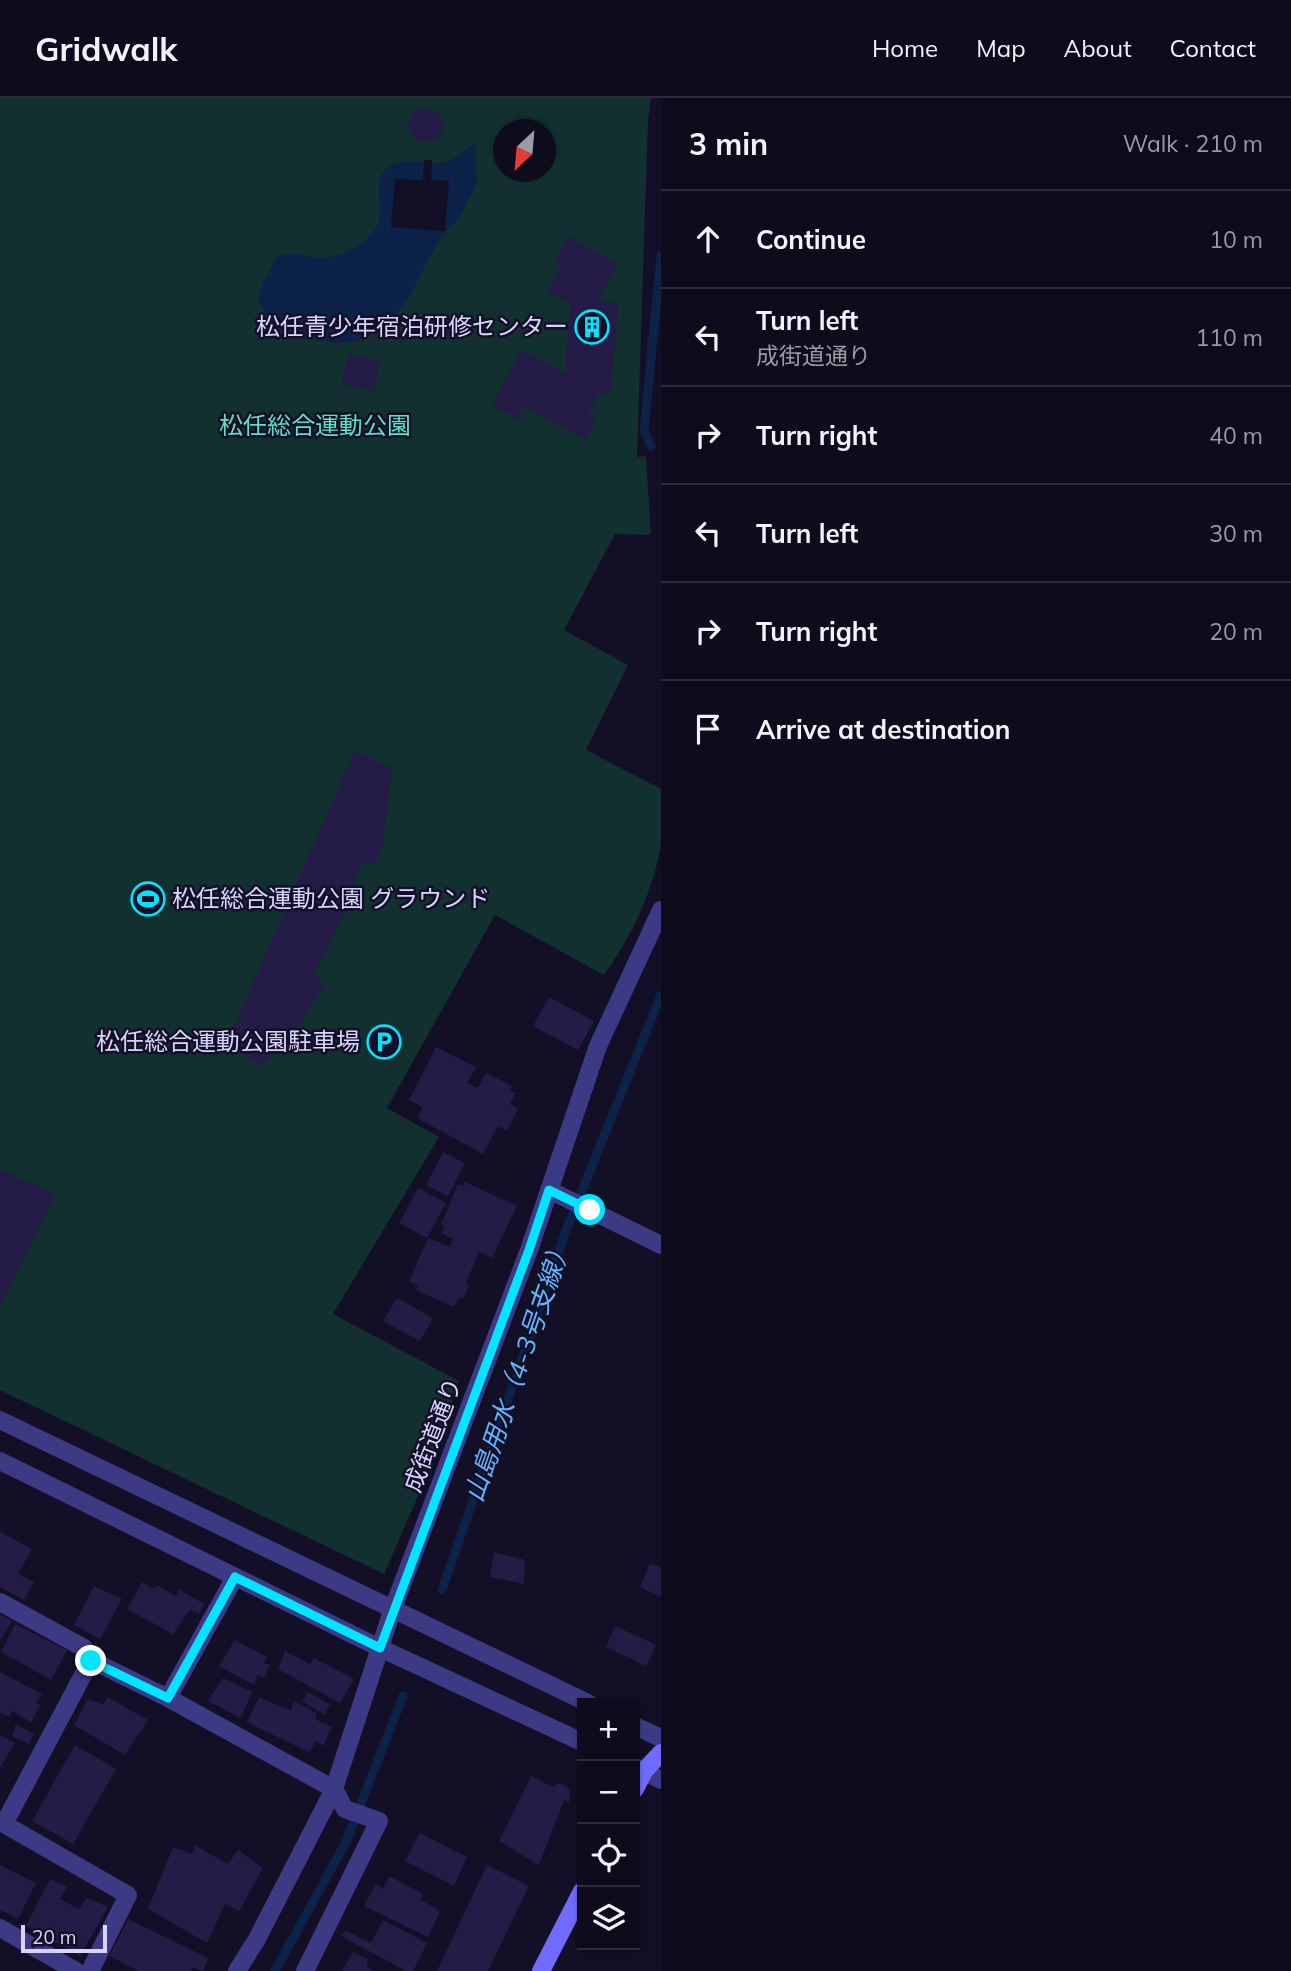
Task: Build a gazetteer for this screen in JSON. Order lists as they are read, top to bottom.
{
  "streets": {
    "street": ["成街道通り"]
  },
  "water": ["山島用水（4-3号支線）"],
  "parks": ["松任総合運動公園"],
  "places": {
    "building": ["松任青少年宿泊研修センター"],
    "sports": ["松任総合運動公園 グラウンド"],
    "parking": ["松任総合運動公園駐車場"]
  },
  "scale_bar": "20 m",
  "north": "bottom left",
  "page": {
    "header": "Gridwalk",
    "nav": [
      "Home",
      "Map",
      "About",
      "Contact"
    ],
    "heading": ["3 min", "Walk · 210 m"],
    "list": [
      ["Continue", "10 m"],
      ["Turn left", "成街道通り", "110 m"],
      ["Turn right", "40 m"],
      ["Turn left", "30 m"],
      ["Turn right", "20 m"],
      "Arrive at destination"
    ],
    "map_buttons": ["+", "−"],
    "scale": "20 m"
  }
}
